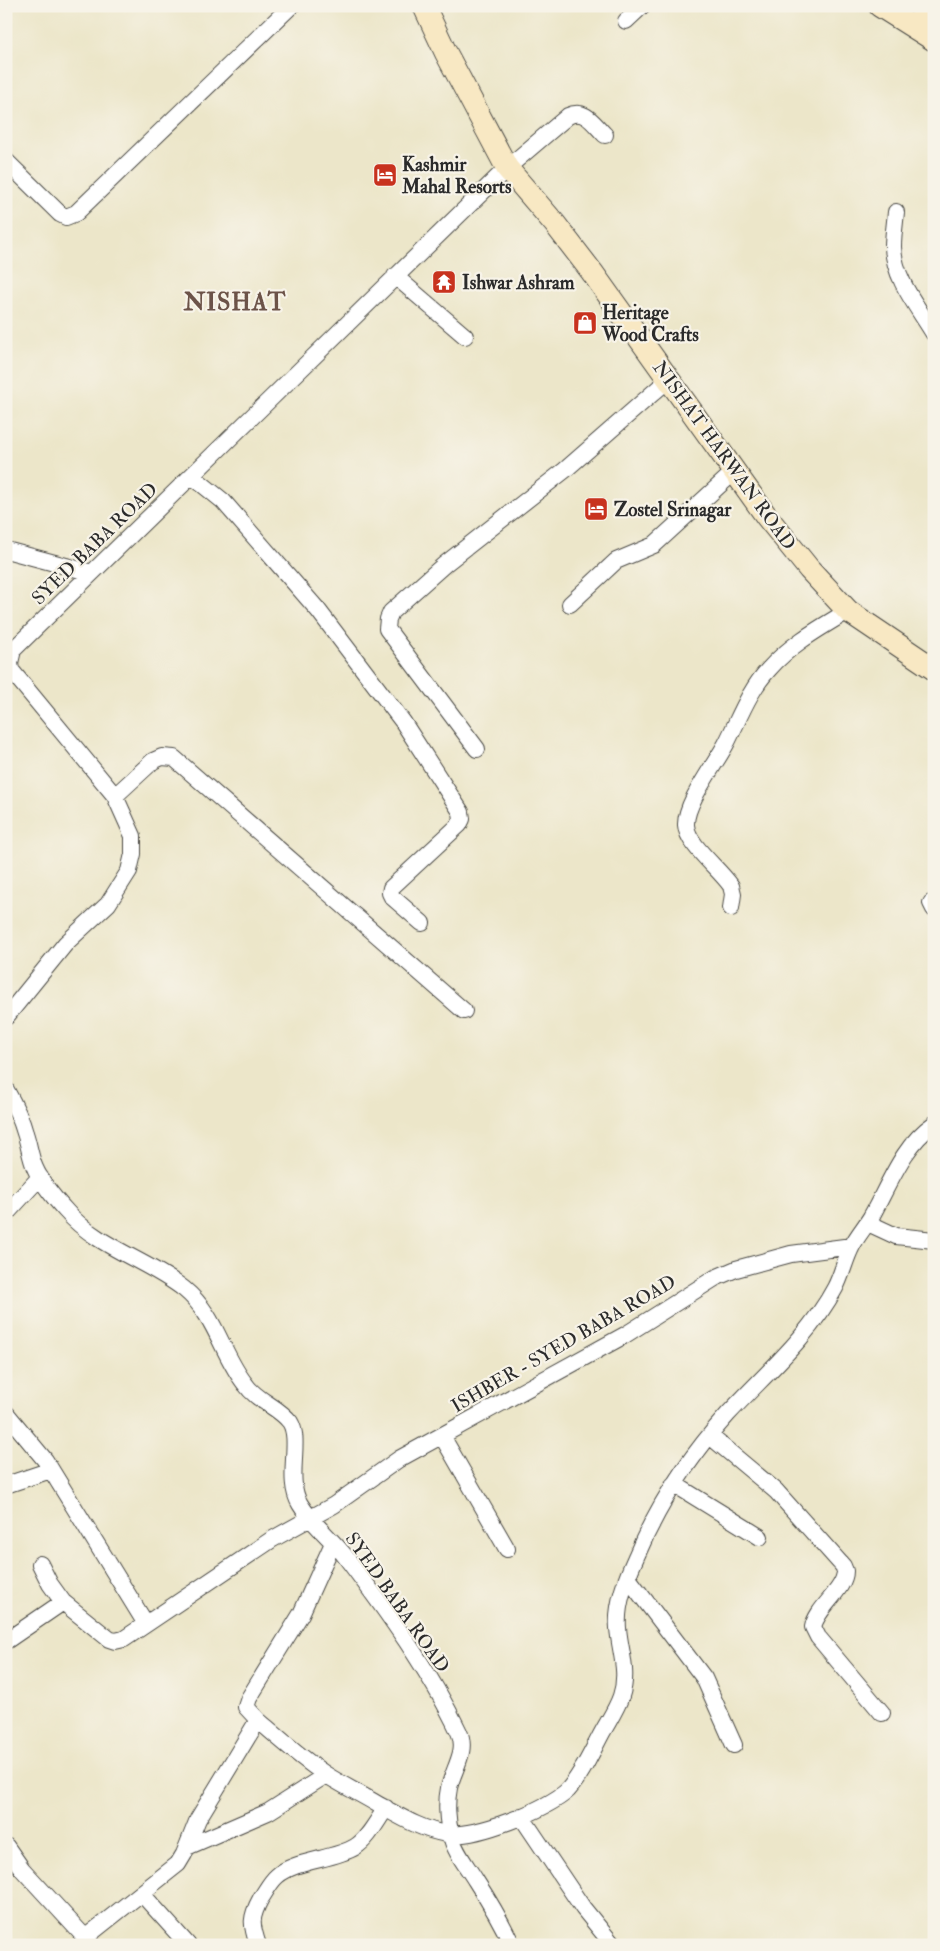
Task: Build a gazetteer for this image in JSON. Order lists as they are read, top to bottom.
{
  "streets": {
    "main road": ["NISHAT HARWAN ROAD"],
    "street": ["SYED BABA ROAD", "ISHBER - SYED BABA ROAD"]
  },
  "crossings": [
    ["NISHAT HARWAN ROAD", "SYED BABA ROAD"],
    ["SYED BABA ROAD", "ISHBER - SYED BABA ROAD"]
  ],
  "districts": ["NISHAT"],
  "places": {
    "hotel": ["Kashmir Mahal Resorts", "Zostel Srinagar"],
    "temple": ["Ishwar Ashram"],
    "shop": ["Heritage Wood Crafts"]
  }
}
